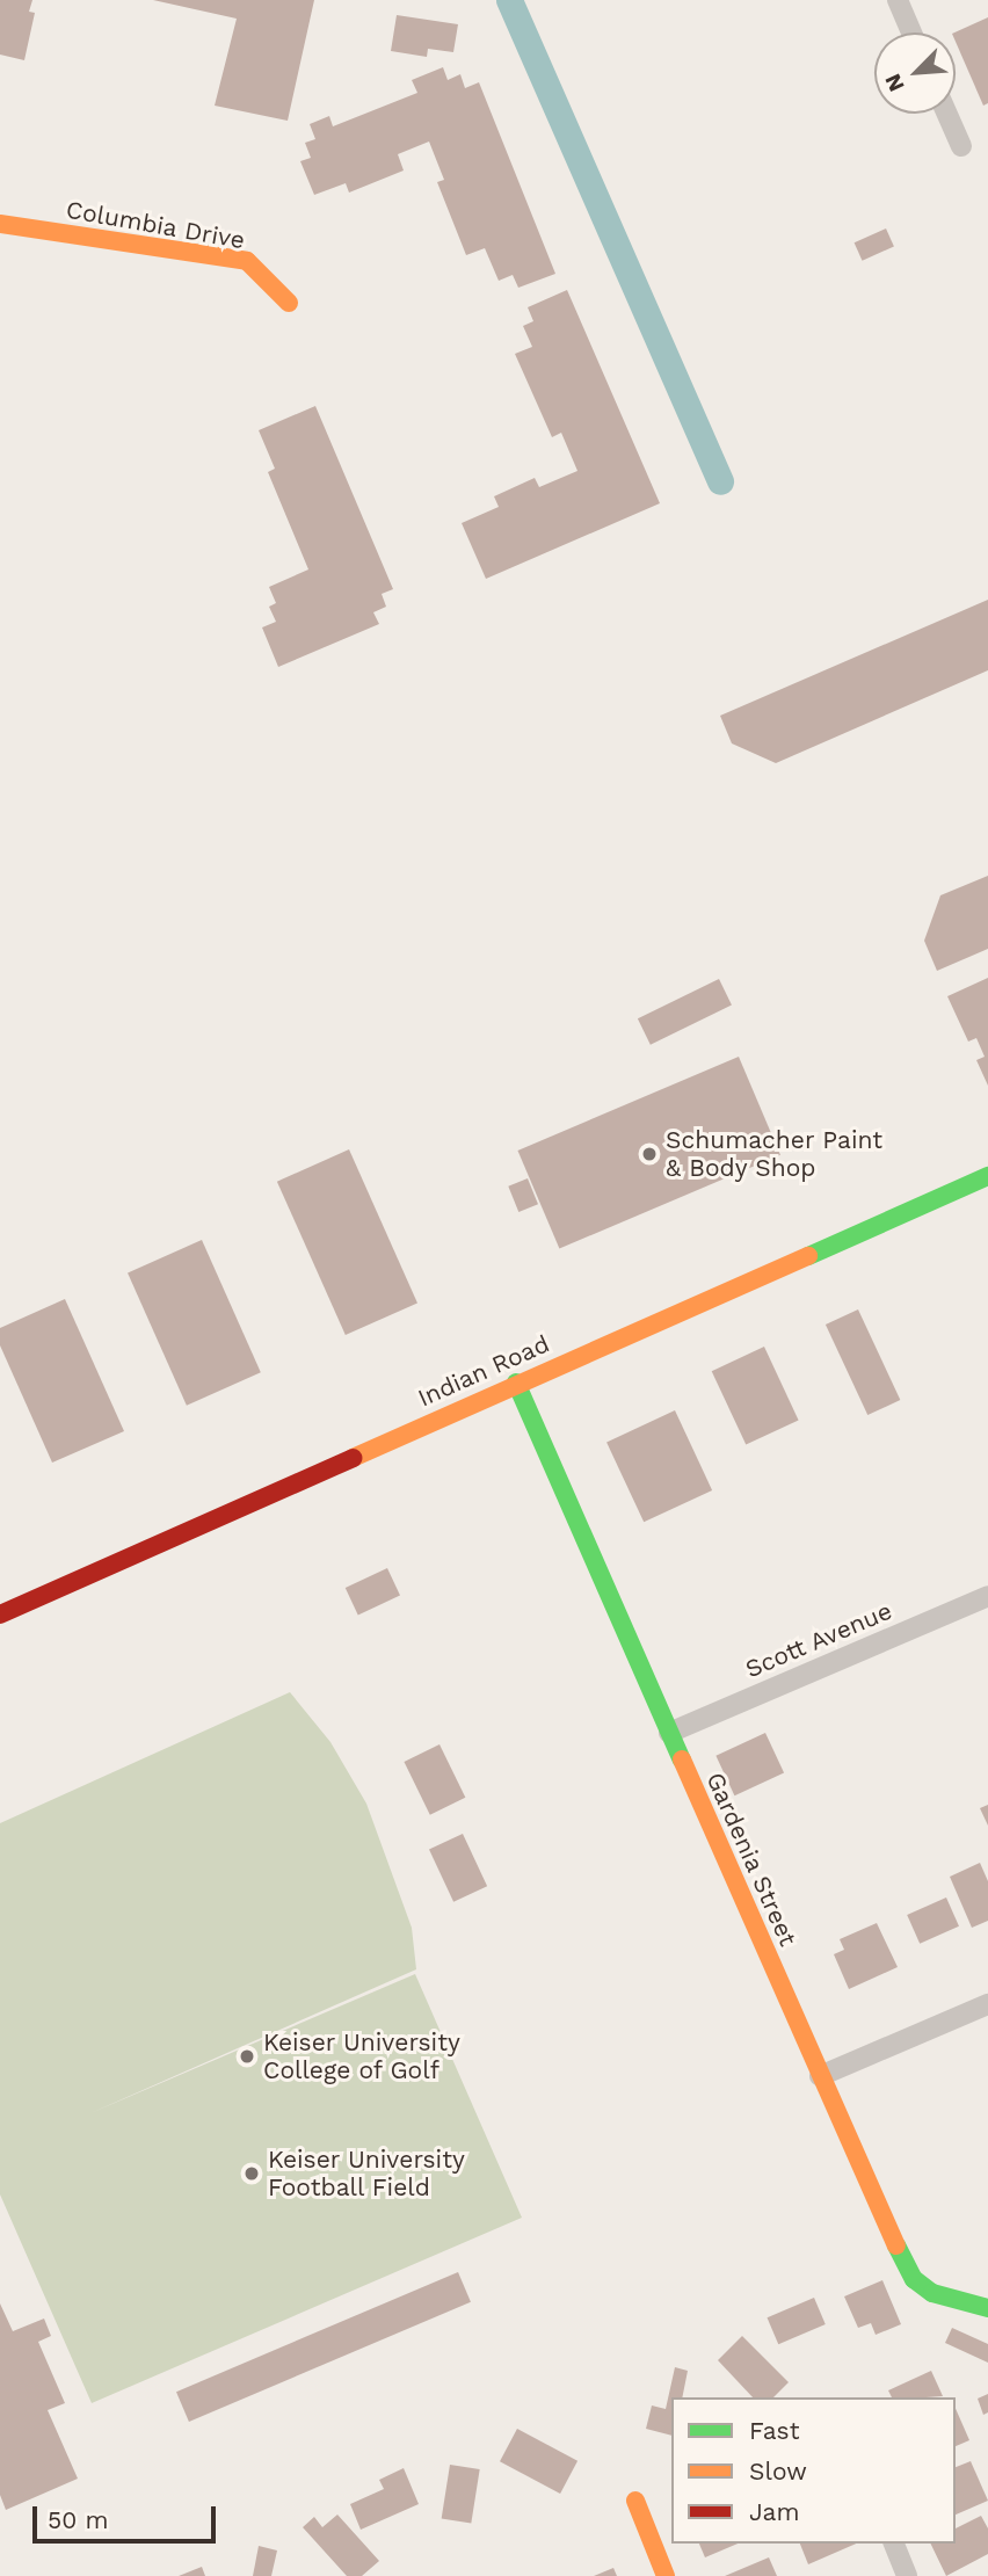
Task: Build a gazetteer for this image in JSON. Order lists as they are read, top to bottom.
{
  "streets": {
    "street": [
      "Columbia Drive",
      "Indian Road",
      "Scott Avenue",
      "Gardenia Street"
    ]
  },
  "crossings": [
    ["Indian Road", "Gardenia Street"],
    ["Scott Avenue", "Gardenia Street"]
  ],
  "places": ["Schumacher Paint & Body Shop", "Keiser University College of Golf", "Keiser University Football Field"],
  "legend": ["Fast", "Slow", "Jam"],
  "scale_bar": "50 m",
  "north": "bottom left"
}
